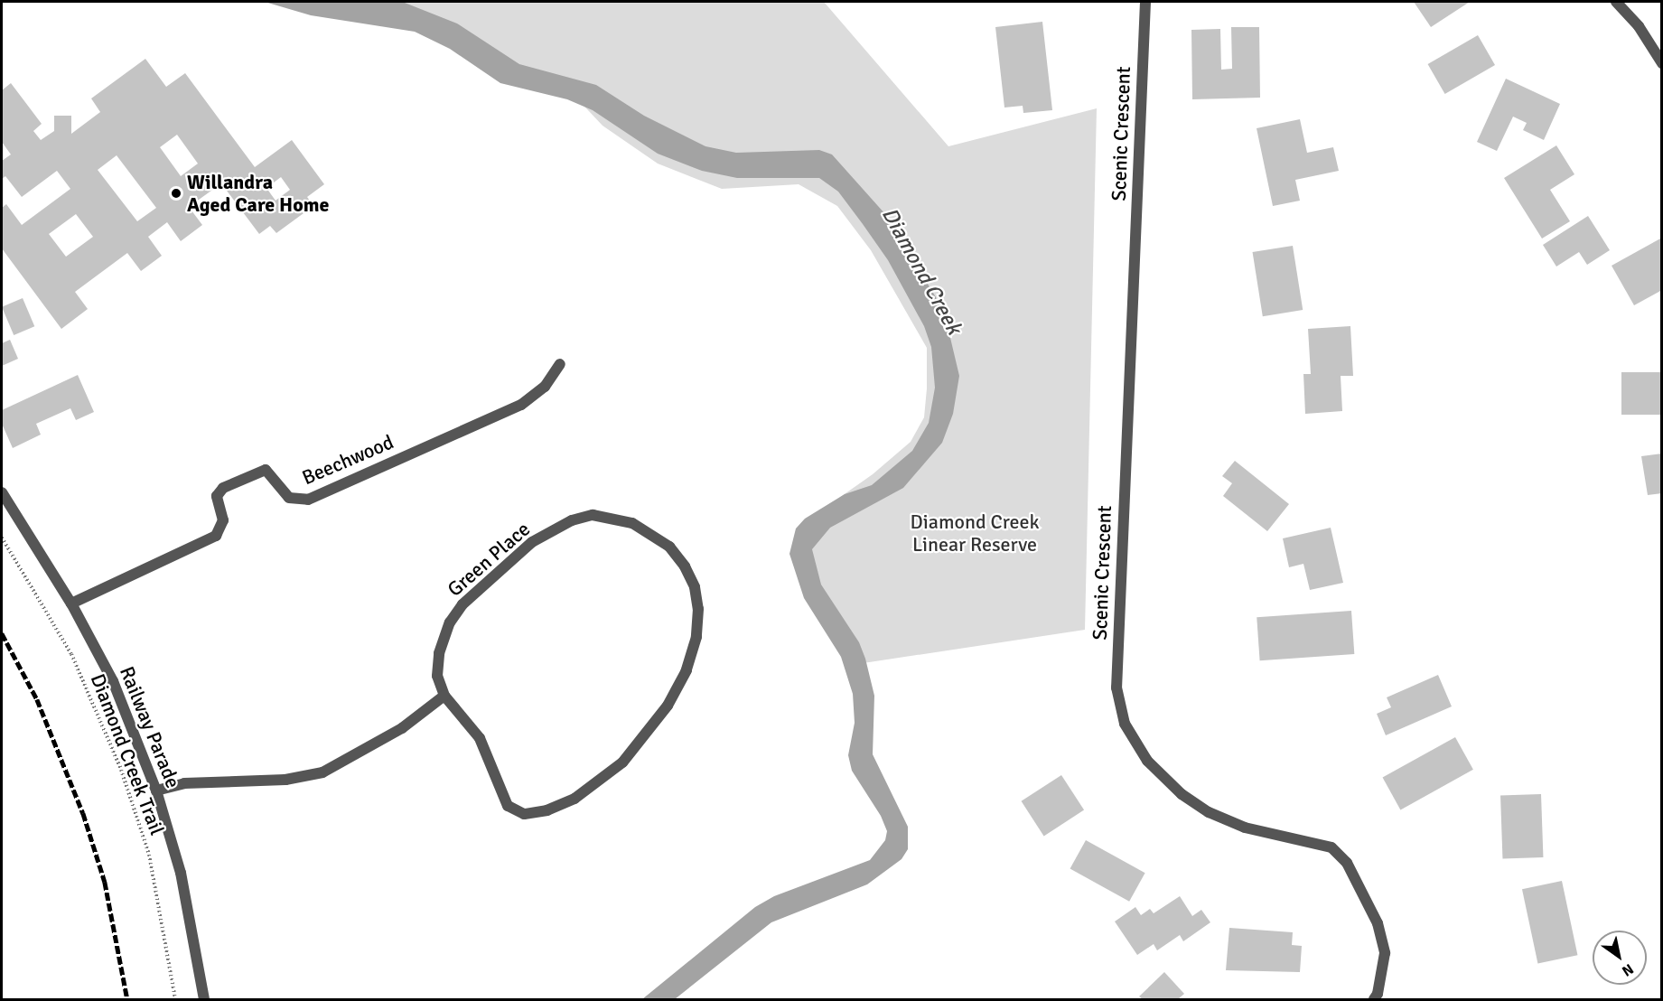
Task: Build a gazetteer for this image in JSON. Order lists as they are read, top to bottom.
{
  "streets": {
    "street": [
      "Scenic Crescent",
      "Beechwood",
      "Green Place",
      "Railway Parade"
    ],
    "path": ["Diamond Creek Trail"]
  },
  "crossings": [
    ["Beechwood", "Railway Parade"]
  ],
  "water": ["Diamond Creek"],
  "parks": ["Diamond Creek Linear Reserve"],
  "places": ["Willandra Aged Care Home"],
  "north": "bottom right"
}
